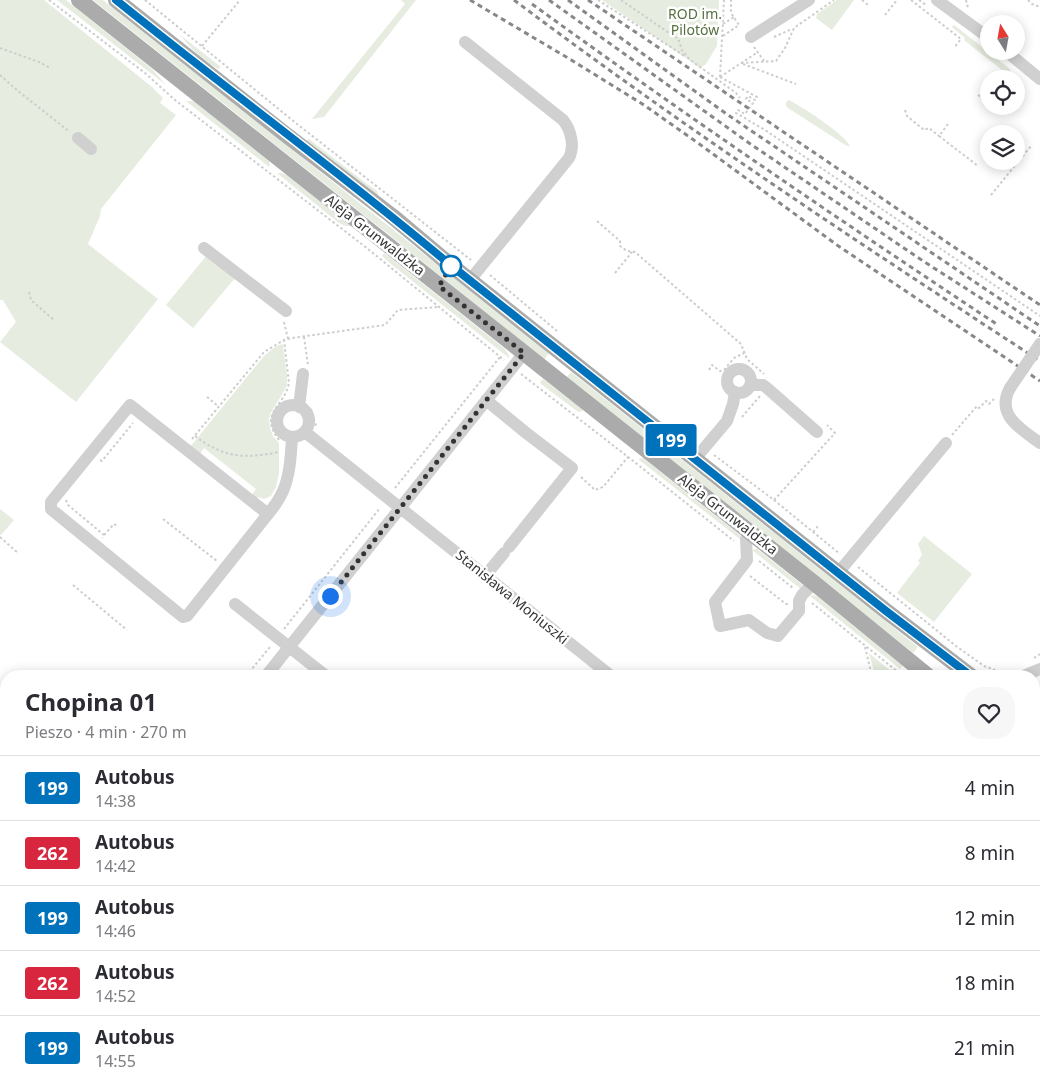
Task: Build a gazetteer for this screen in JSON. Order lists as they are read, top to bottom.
{
  "streets": {
    "main road": ["Aleja Grunwaldzka"],
    "street": ["Stanisława Moniuszki"]
  },
  "parks": ["ROD im. Pilotów"],
  "lines": ["bus line 199"],
  "north": "top",
  "page": {
    "on_map": "199",
    "heading": ["Chopina 01", "Pieszo · 4 min · 270 m"],
    "list": [
      {
        "mark": "199",
        "name": "Autobus",
        "note": "14:38",
        "value": "4 min"
      },
      {
        "mark": "262",
        "name": "Autobus",
        "note": "14:42",
        "value": "8 min"
      },
      {
        "mark": "199",
        "name": "Autobus",
        "note": "14:46",
        "value": "12 min"
      },
      {
        "mark": "262",
        "name": "Autobus",
        "note": "14:52",
        "value": "18 min"
      },
      {
        "mark": "199",
        "name": "Autobus",
        "note": "14:55",
        "value": "21 min"
      }
    ]
  }
}
